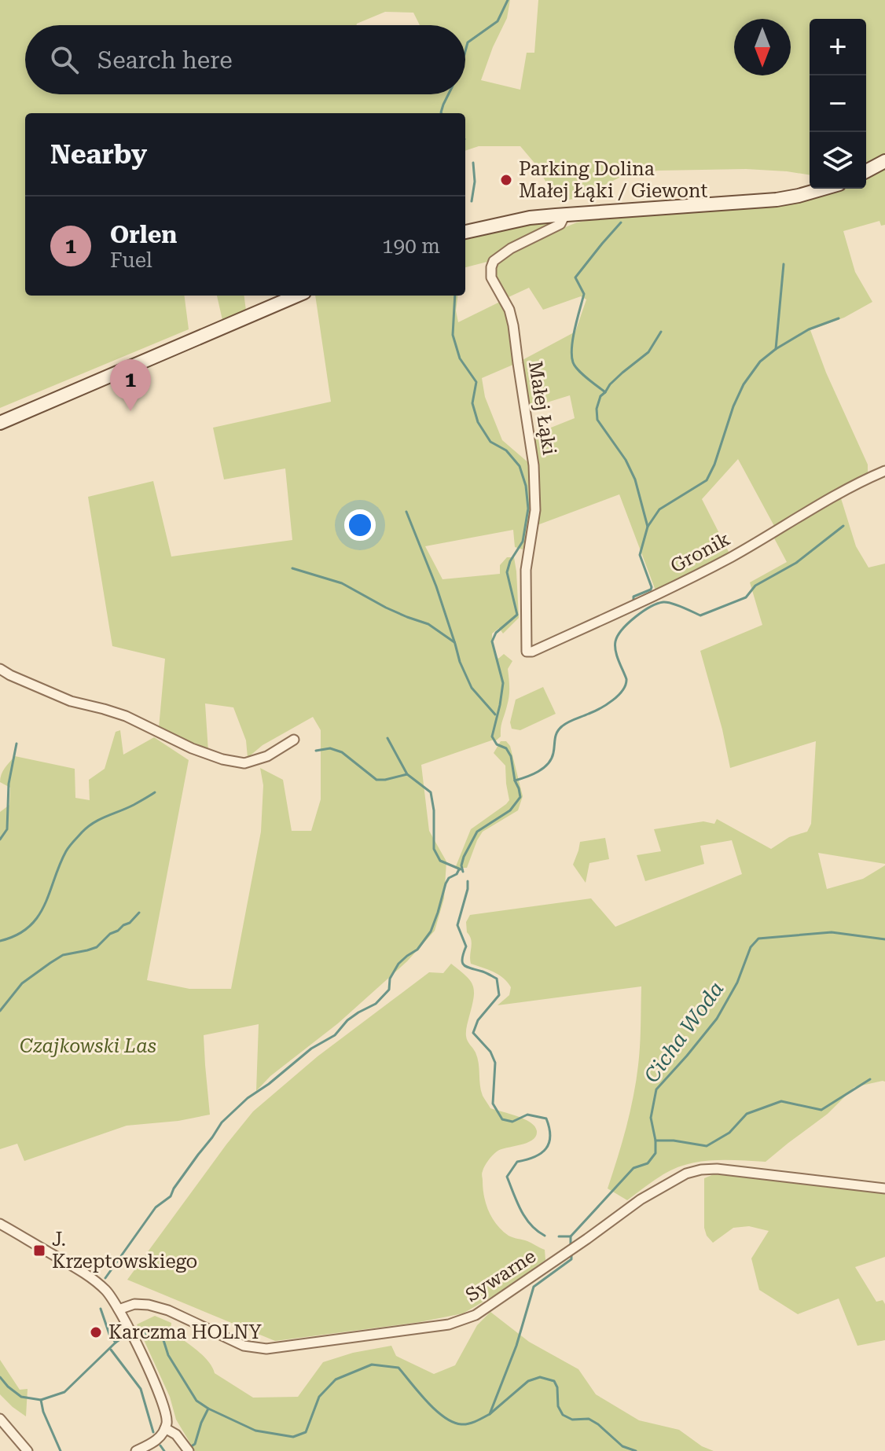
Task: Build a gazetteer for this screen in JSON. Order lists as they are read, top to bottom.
{
  "streets": {
    "street": ["Małej Łąki", "Gronik", "Sywarne"]
  },
  "crossings": [
    ["Małej Łąki", "Gronik"]
  ],
  "water": ["Cicha Woda"],
  "parks": ["Czajkowski Las"],
  "places": {
    "other": ["Parking Dolina Małej Łąki / Giewont", "Karczma HOLNY"],
    "transit": ["J. Krzeptowskiego"]
  },
  "north": "bottom",
  "page": {
    "map_buttons": ["+", "−"],
    "search": "Search here",
    "heading": "Nearby",
    "list": [
      {
        "mark": "1",
        "name": "Orlen",
        "note": "Fuel",
        "value": "190 m"
      }
    ],
    "pins": "1"
  }
}
